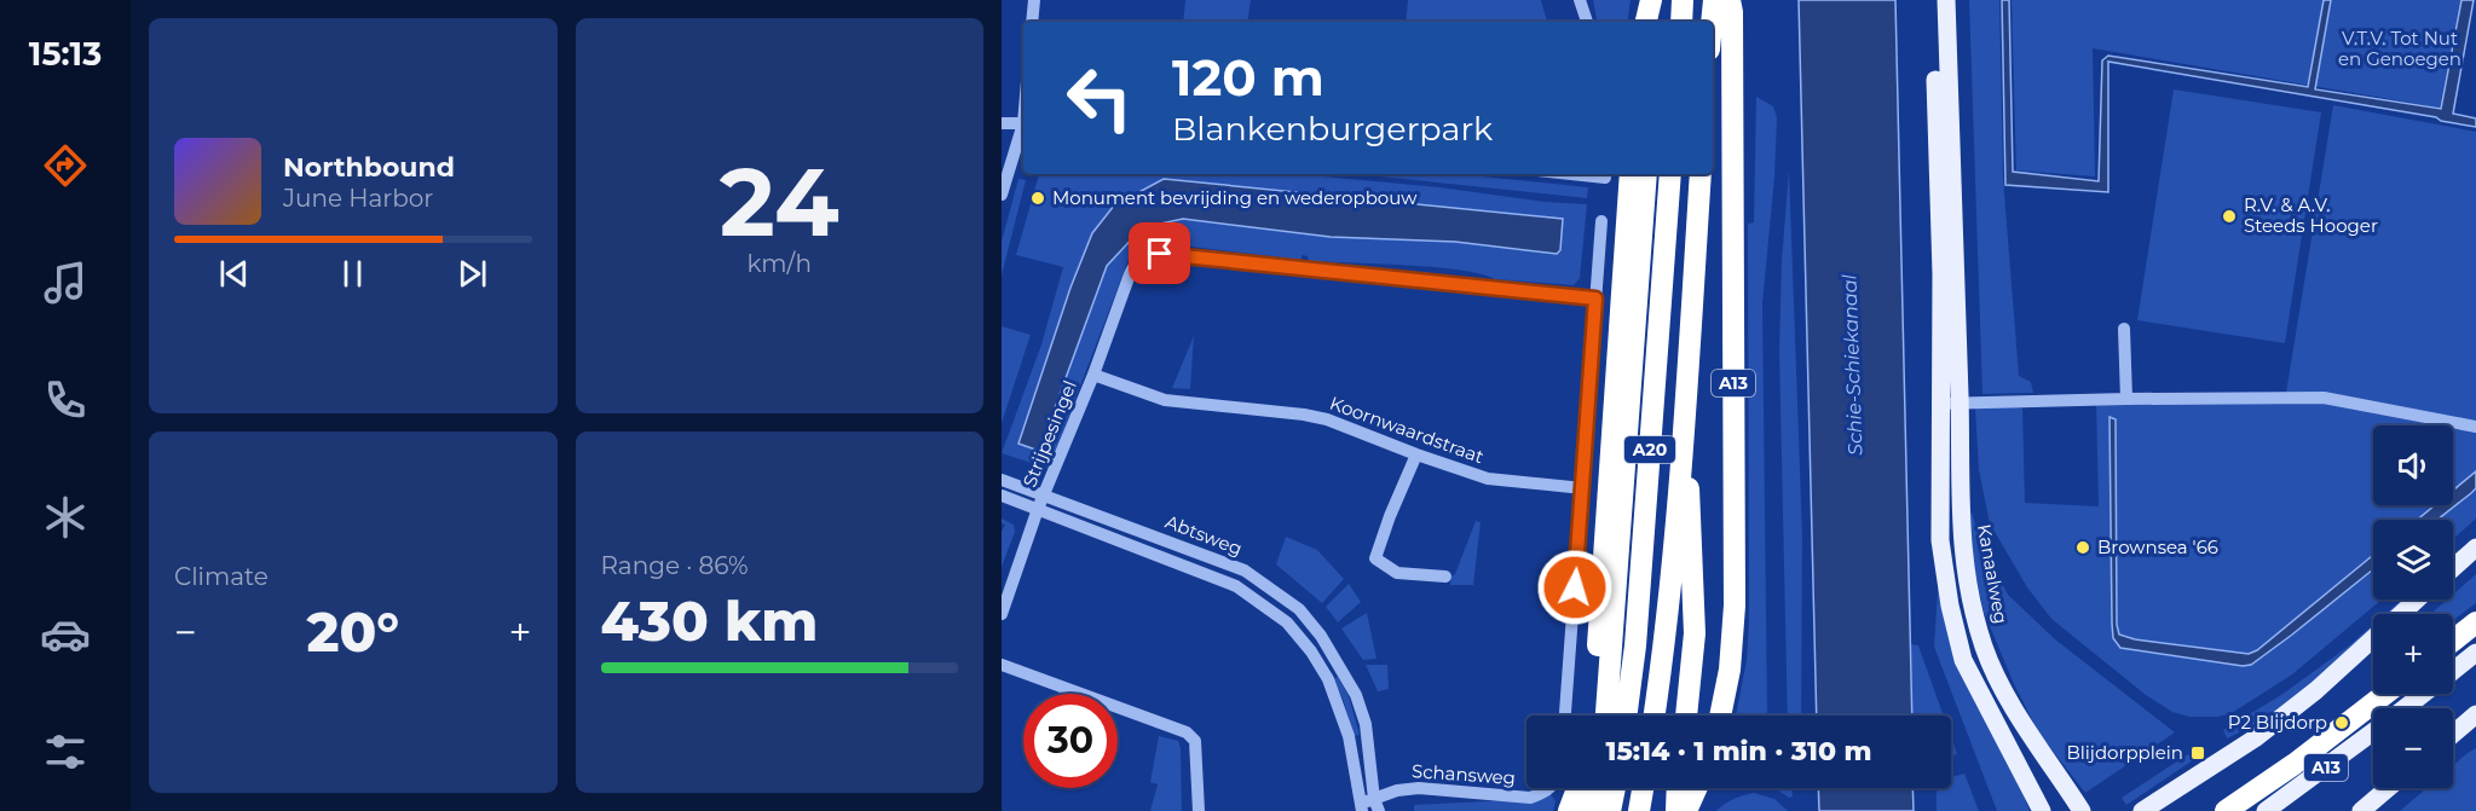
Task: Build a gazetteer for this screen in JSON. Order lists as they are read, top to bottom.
{
  "streets": {
    "highway": ["A13", "A20"],
    "main road": ["Kanaalweg"],
    "street": [
      "Koornwaardstraat",
      "Strijpesingel",
      "Abtsweg",
      "Schansweg"
    ]
  },
  "crossings": [
    ["Koornwaardstraat", "Strijpesingel"],
    ["Strijpesingel", "Abtsweg"],
    ["Abtsweg", "Schansweg"]
  ],
  "water": ["Schie-Schiekanaal"],
  "parks": ["V.T.V. Tot Nut en Genoegen"],
  "places": {
    "other": [
      "Monument bevrijding en wederopbouw",
      "R.V. & A.V. Steeds Hooger",
      "Brownsea '66",
      "P2 Blijdorp"
    ],
    "transit": ["Blijdorpplein"]
  },
  "page": {
    "tabs": "15:13",
    "tile": [
      ["24", "km/h"],
      "Climate",
      ["Range · 86%", "430 km"]
    ],
    "turn": ["120 m", "Blankenburgerpark"],
    "song": ["Northbound", "June Harbor"],
    "map_buttons": ["+", "−"],
    "heat": ["−", "20°", "+"],
    "limit": "30",
    "trip": "15:14 · 1 min · 310 m"
  }
}
